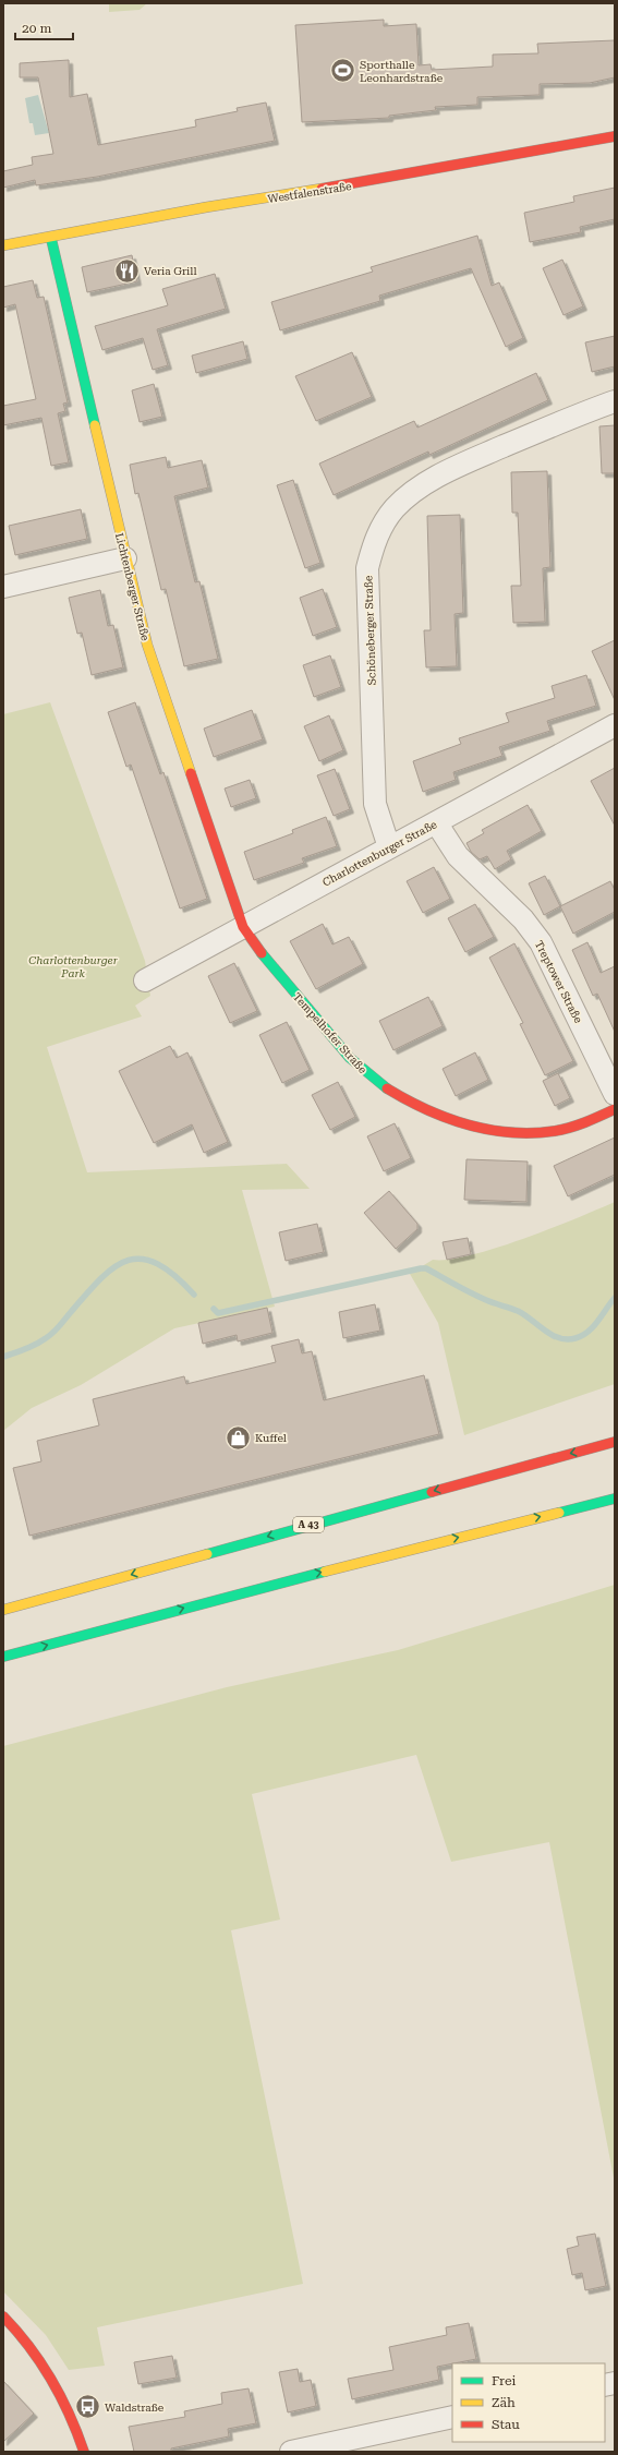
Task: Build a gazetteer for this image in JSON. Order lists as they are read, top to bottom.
{
  "streets": {
    "main road": [
      "Westfalenstraße",
      "Lichtenberger Straße",
      "Tempelhofer Straße",
      "A 43"
    ],
    "street": ["Schöneberger Straße", "Charlottenburger Straße", "Treptower Straße"]
  },
  "crossings": [
    ["Westfalenstraße", "Lichtenberger Straße"],
    ["Lichtenberger Straße", "Charlottenburger Straße"],
    ["Lichtenberger Straße", "Tempelhofer Straße"],
    ["Schöneberger Straße", "Charlottenburger Straße"],
    ["Charlottenburger Straße", "Treptower Straße"],
    ["Charlottenburger Straße", "Tempelhofer Straße"]
  ],
  "parks": ["Charlottenburger Park"],
  "places": {
    "sports": ["Sporthalle Leonhardstraße"],
    "restaurant": ["Veria Grill"],
    "shop": ["Kuffel"],
    "bus stop": ["Waldstraße"]
  },
  "legend": ["Frei", "Zäh", "Stau"],
  "scale_bar": "20 m"
}
